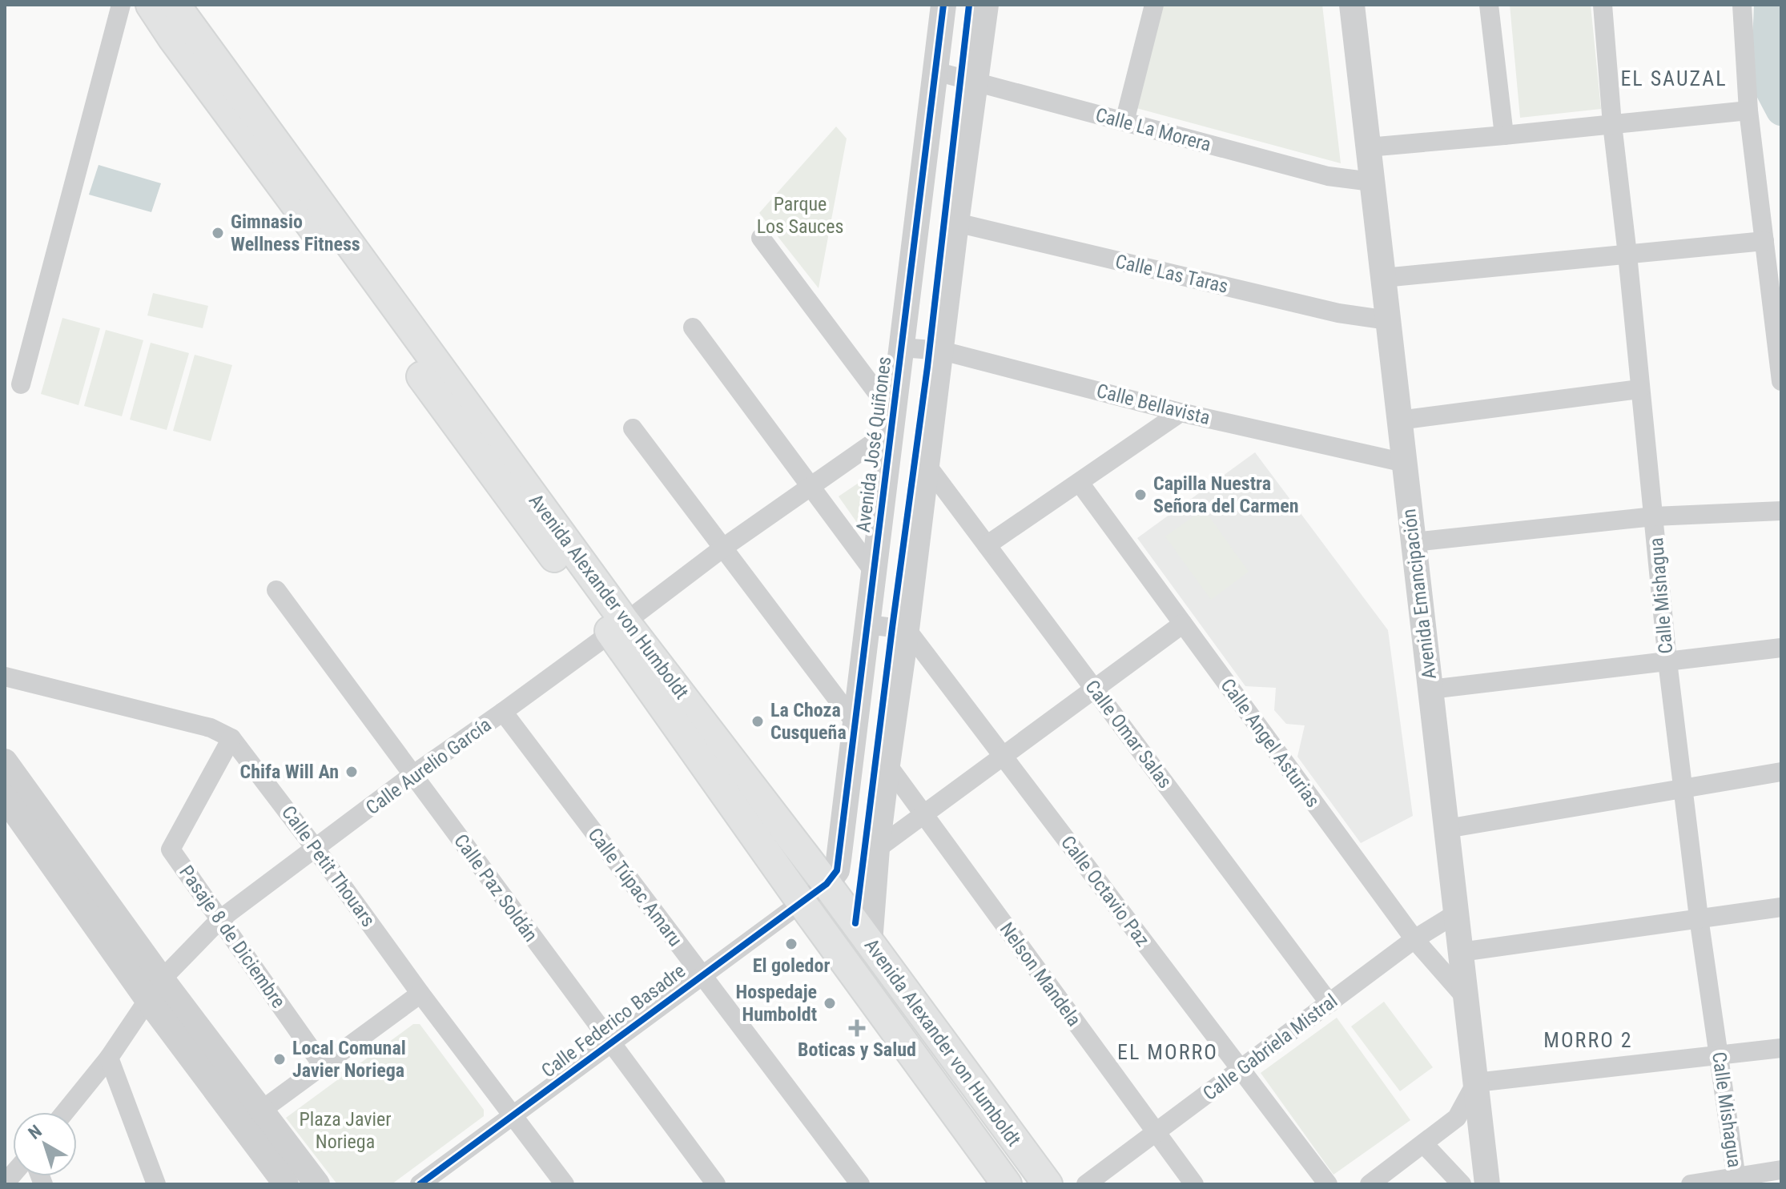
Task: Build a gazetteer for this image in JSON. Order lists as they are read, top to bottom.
{
  "streets": {
    "main road": ["Avenida Alexander von Humboldt"],
    "street": [
      "Calle La Morera",
      "Calle Las Taras",
      "Calle Bellavista",
      "Avenida José Quiñones",
      "Avenida Emancipación",
      "Calle Mishagua",
      "Calle Omar Salas",
      "Calle Angel Asturias",
      "Calle Aurelio García",
      "Calle Petit Thouars",
      "Calle Túpac Amaru",
      "Calle Paz Soldán",
      "Calle Octavio Paz",
      "Pasaje 8 de Diciembre",
      "Nelson Mandela",
      "Calle Federico Basadre",
      "Calle Gabriela Mistral"
    ]
  },
  "crossings": [
    ["Calle La Morera", "Avenida José Quiñones"],
    ["Calle La Morera", "Avenida Emancipación"],
    ["Calle Las Taras", "Avenida Emancipación"],
    ["Calle Bellavista", "Avenida José Quiñones"],
    ["Calle Bellavista", "Avenida Emancipación"],
    ["Avenida José Quiñones", "Avenida Alexander von Humboldt"],
    ["Avenida José Quiñones", "Calle Aurelio García"],
    ["Avenida José Quiñones", "Calle Federico Basadre"],
    ["Avenida Emancipación", "Calle Angel Asturias"],
    ["Avenida Emancipación", "Calle Gabriela Mistral"],
    ["Avenida Alexander von Humboldt", "Calle Aurelio García"],
    ["Avenida Alexander von Humboldt", "Calle Federico Basadre"],
    ["Calle Omar Salas", "Calle Gabriela Mistral"],
    ["Calle Angel Asturias", "Calle Gabriela Mistral"],
    ["Calle Aurelio García", "Calle Petit Thouars"],
    ["Calle Aurelio García", "Calle Túpac Amaru"],
    ["Calle Aurelio García", "Calle Paz Soldán"],
    ["Calle Aurelio García", "Pasaje 8 de Diciembre"],
    ["Calle Petit Thouars", "Pasaje 8 de Diciembre"],
    ["Calle Petit Thouars", "Calle Federico Basadre"],
    ["Calle Túpac Amaru", "Calle Federico Basadre"],
    ["Calle Paz Soldán", "Calle Federico Basadre"],
    ["Calle Octavio Paz", "Calle Gabriela Mistral"],
    ["Nelson Mandela", "Calle Gabriela Mistral"]
  ],
  "districts": ["EL SAUZAL", "MORRO 2", "EL MORRO"],
  "parks": ["Parque Los Sauces", "Plaza Javier Noriega"],
  "places": {
    "other": [
      "Gimnasio Wellness Fitness",
      "Capilla Nuestra Señora del Carmen",
      "La Choza Cusqueña",
      "Chifa Will An",
      "El goledor",
      "Hospedaje Humboldt",
      "Local Comunal Javier Noriega"
    ],
    "health": ["Boticas y Salud"]
  },
  "north": "top left"
}
